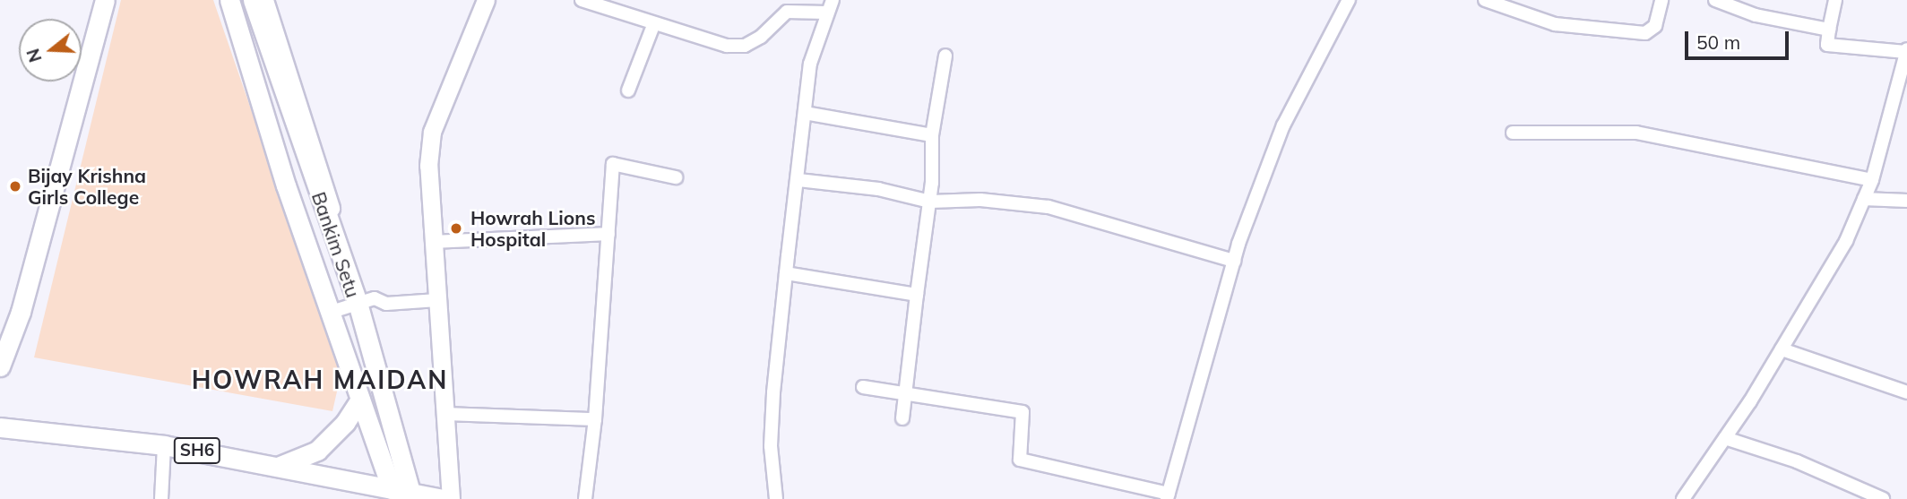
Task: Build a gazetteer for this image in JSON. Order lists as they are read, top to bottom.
{
  "streets": {
    "main road": ["Bankim Setu", "SH6"]
  },
  "crossings": [
    ["Bankim Setu", "SH6"]
  ],
  "districts": ["HOWRAH MAIDAN"],
  "places": ["Bijay Krishna Girls College", "Howrah Lions Hospital"],
  "scale_bar": "50 m",
  "north": "left"
}
